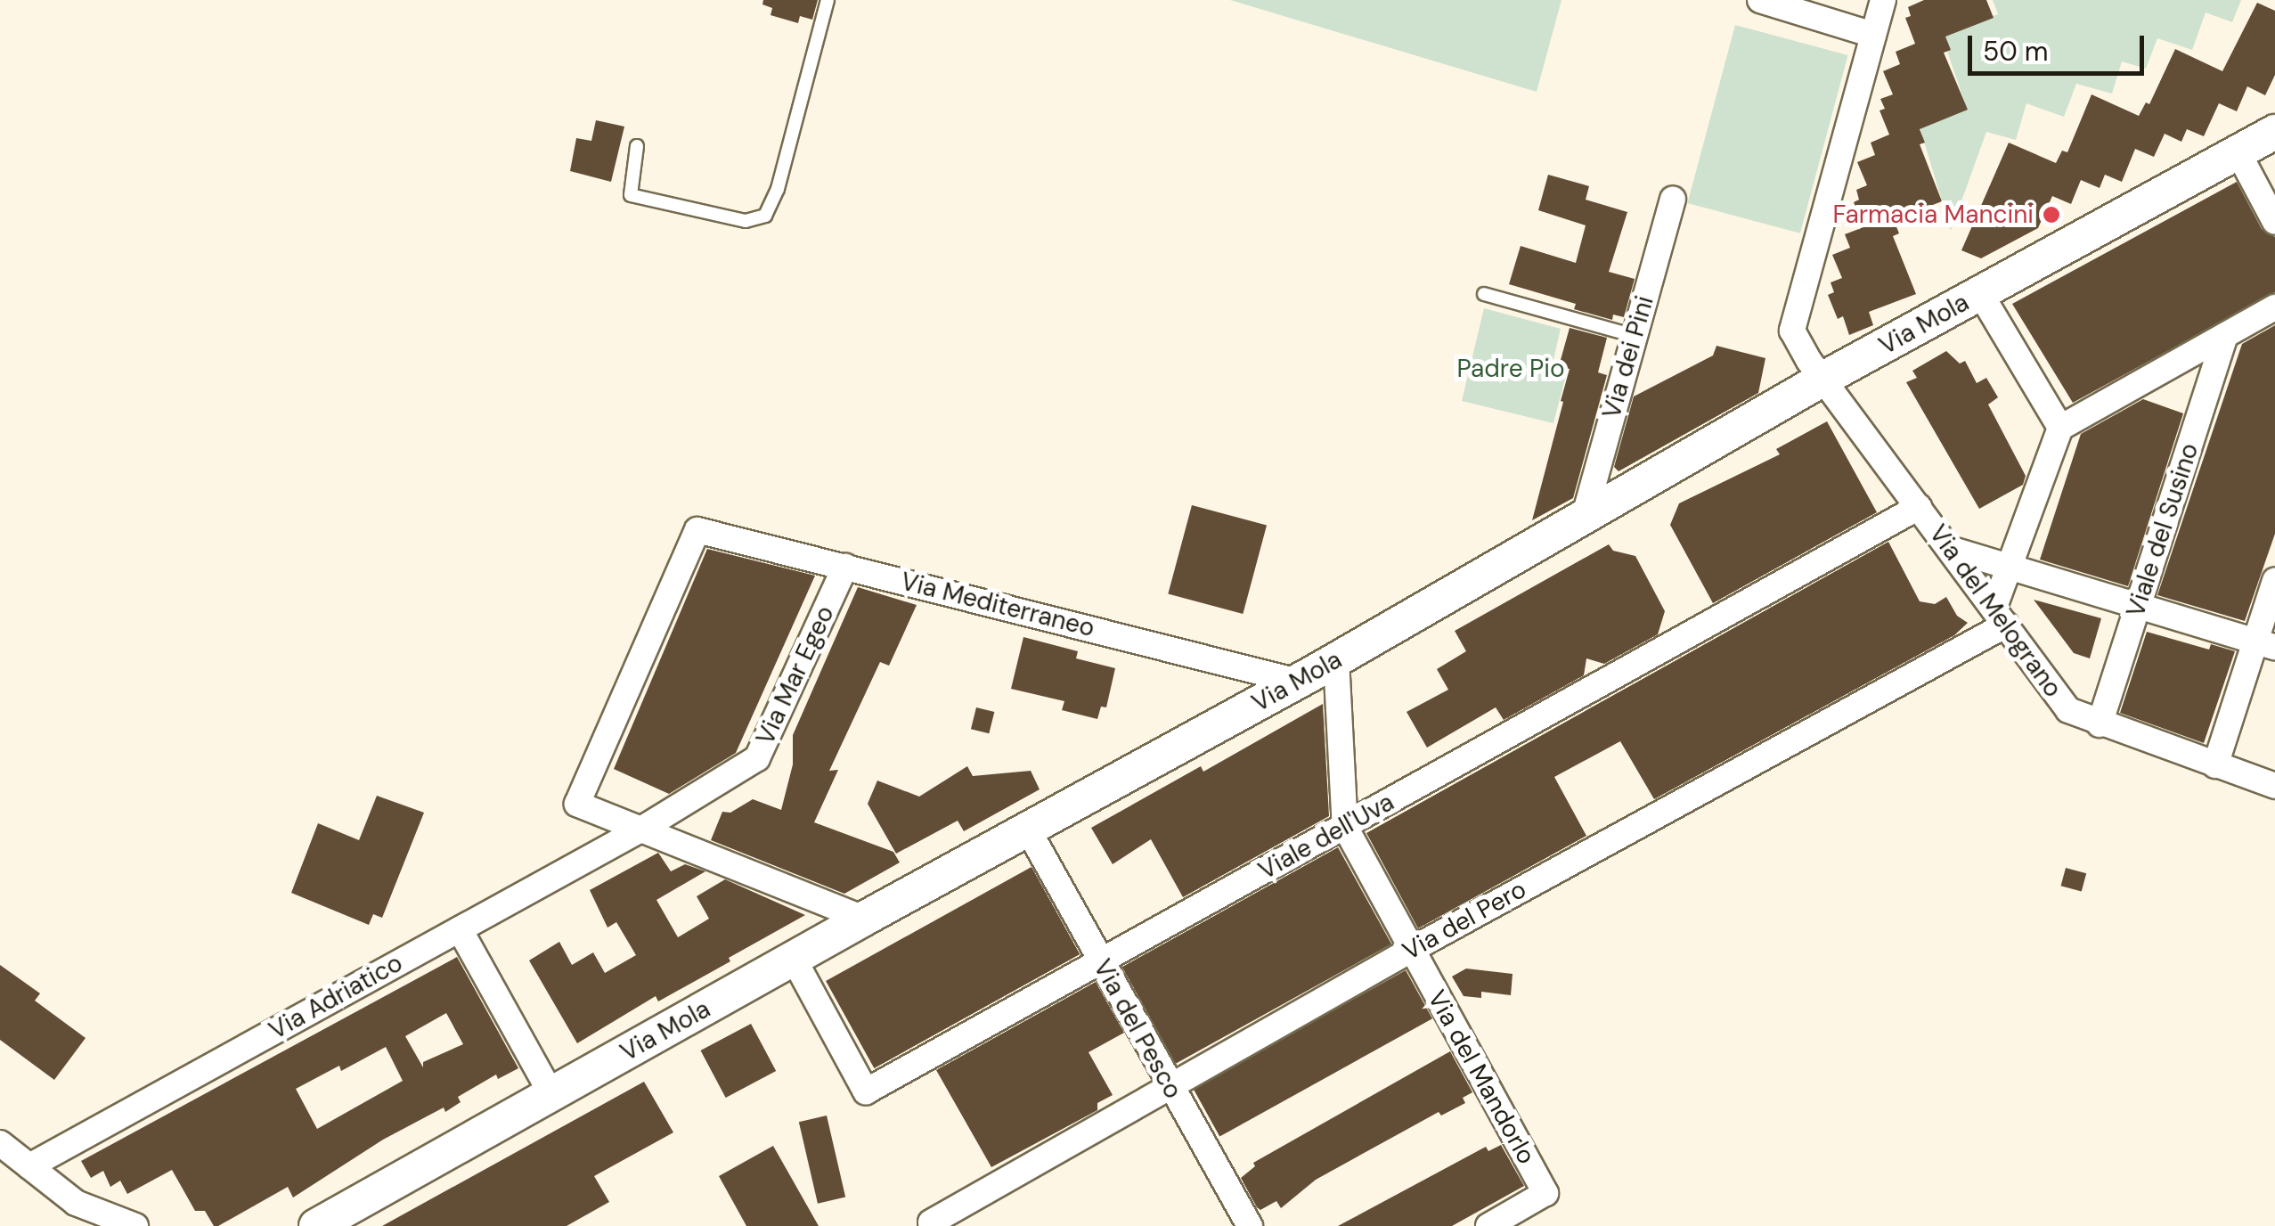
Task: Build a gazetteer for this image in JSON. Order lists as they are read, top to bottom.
{
  "streets": {
    "main road": ["Via Mola"],
    "street": [
      "Via dei Pini",
      "Viale del Susino",
      "Via Mediterraneo",
      "Via del Melograno",
      "Via Mar Egeo",
      "Viale dell'Uva",
      "Via del Pero",
      "Via Adriatico",
      "Via del Pesco",
      "Via del Mandorlo"
    ]
  },
  "crossings": [
    ["Via Mola", "Via dei Pini"],
    ["Via Mola", "Via Mediterraneo"],
    ["Via Mola", "Via del Melograno"],
    ["Via Mola", "Viale dell'Uva"],
    ["Via Mola", "Via del Pesco"],
    ["Via Mola", "Via del Mandorlo"],
    ["Viale del Susino", "Via del Melograno"],
    ["Via Mediterraneo", "Via Mar Egeo"],
    ["Via Mediterraneo", "Via Adriatico"],
    ["Via del Melograno", "Viale dell'Uva"],
    ["Via del Melograno", "Via del Pero"],
    ["Via Mar Egeo", "Via Adriatico"],
    ["Viale dell'Uva", "Via del Pesco"],
    ["Viale dell'Uva", "Via del Mandorlo"],
    ["Via del Pero", "Via del Pesco"],
    ["Via del Pero", "Via del Mandorlo"]
  ],
  "parks": ["Padre Pio"],
  "places": ["Farmacia Mancini"],
  "scale_bar": "50 m"
}
